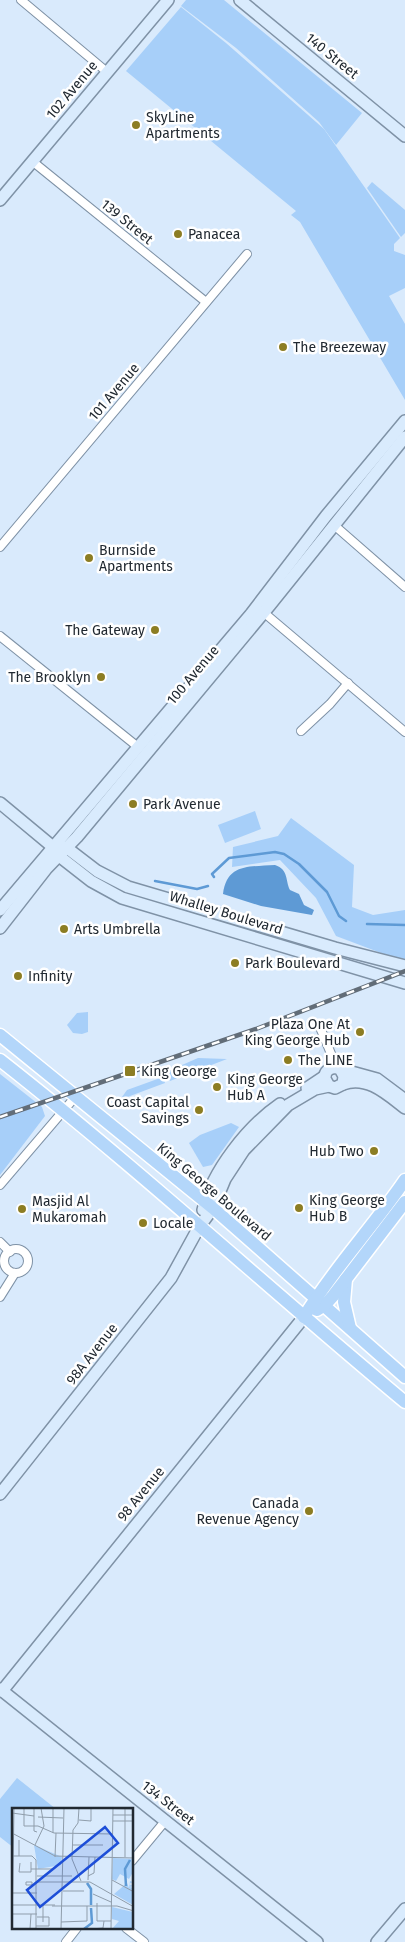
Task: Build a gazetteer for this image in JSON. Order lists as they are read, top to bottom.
{
  "streets": {
    "main road": [
      "140 Street",
      "102 Avenue",
      "100 Avenue",
      "Whalley Boulevard",
      "King George Boulevard",
      "98A Avenue",
      "98 Avenue",
      "134 Street"
    ],
    "street": ["139 Street", "101 Avenue"]
  },
  "crossings": [
    ["102 Avenue", "139 Street"],
    ["139 Street", "101 Avenue"],
    ["100 Avenue", "Whalley Boulevard"],
    ["King George Boulevard", "98A Avenue"],
    ["98 Avenue", "134 Street"]
  ],
  "places": {
    "other": [
      "SkyLine Apartments",
      "Panacea",
      "The Breezeway",
      "Burnside Apartments",
      "The Gateway",
      "The Brooklyn",
      "Park Avenue",
      "Arts Umbrella",
      "Park Boulevard",
      "Infinity",
      "Plaza One At King George Hub",
      "The LINE",
      "King George Hub A",
      "Coast Capital Savings",
      "Hub Two",
      "King George Hub B",
      "Masjid Al Mukaromah",
      "Locale",
      "Canada Revenue Agency"
    ],
    "transit": ["King George"]
  }
}
